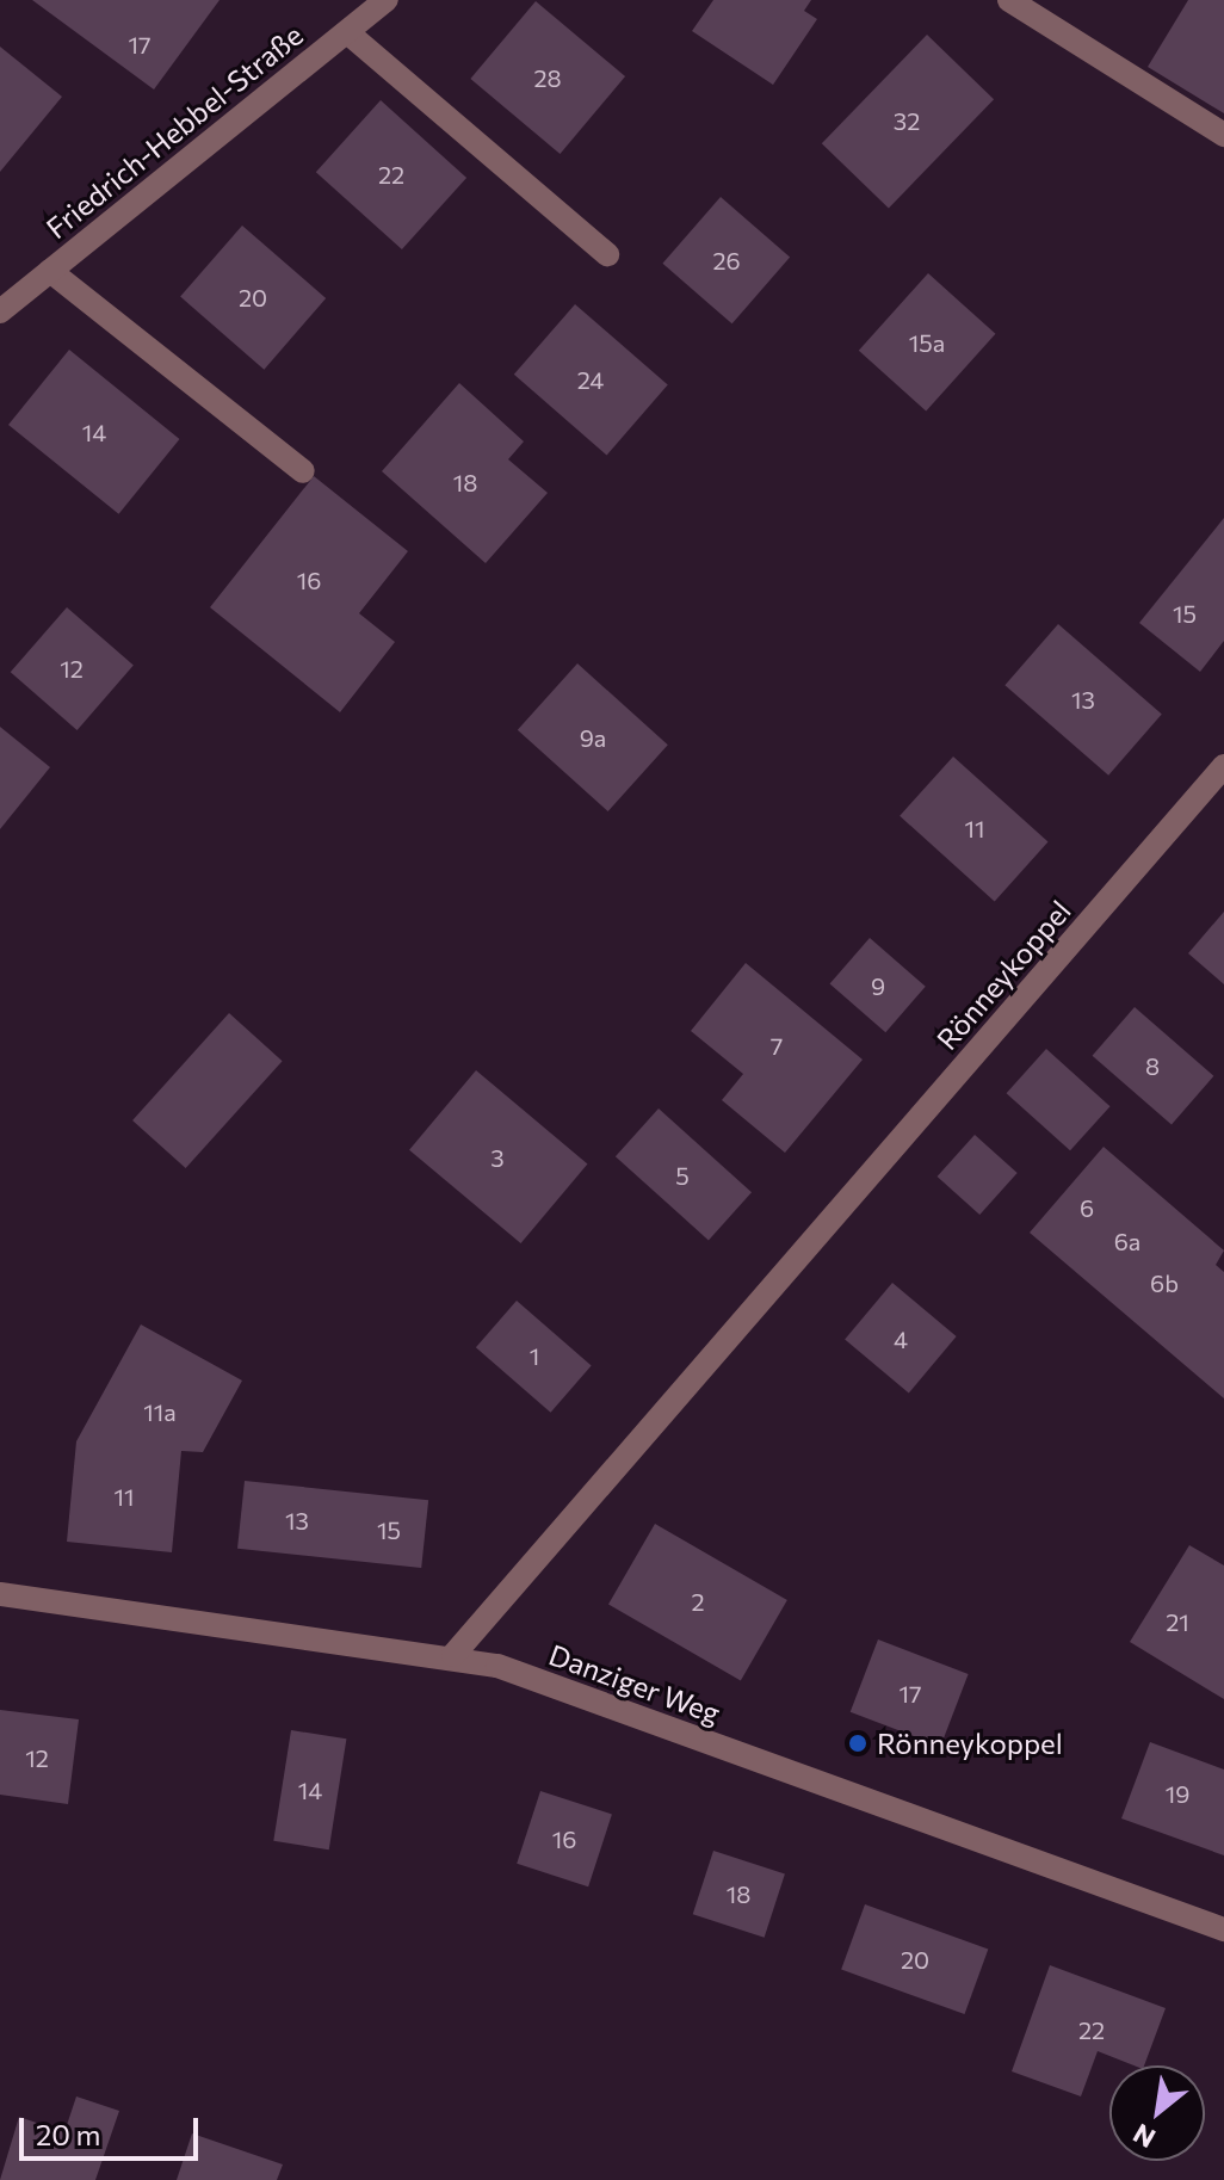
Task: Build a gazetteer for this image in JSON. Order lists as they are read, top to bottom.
{
  "streets": {
    "street": ["Friedrich-Hebbel-Straße", "Rönneykoppel", "Danziger Weg"]
  },
  "crossings": [
    ["Rönneykoppel", "Danziger Weg"]
  ],
  "places": ["Rönneykoppel"],
  "house_numbers": [
    "17",
    "28",
    "32",
    "22",
    "26",
    "20",
    "15a",
    "24",
    "14",
    "18",
    "16",
    "15",
    "12",
    "13",
    "9a",
    "11",
    "9",
    "7",
    "8",
    "3",
    "5",
    "6",
    "6a",
    "6b",
    "4",
    "1",
    "11a",
    "11",
    "13",
    "15",
    "2",
    "21",
    "17",
    "12",
    "14",
    "19",
    "16",
    "18",
    "20",
    "22"
  ],
  "scale_bar": "20 m",
  "north": "bottom left"
}
